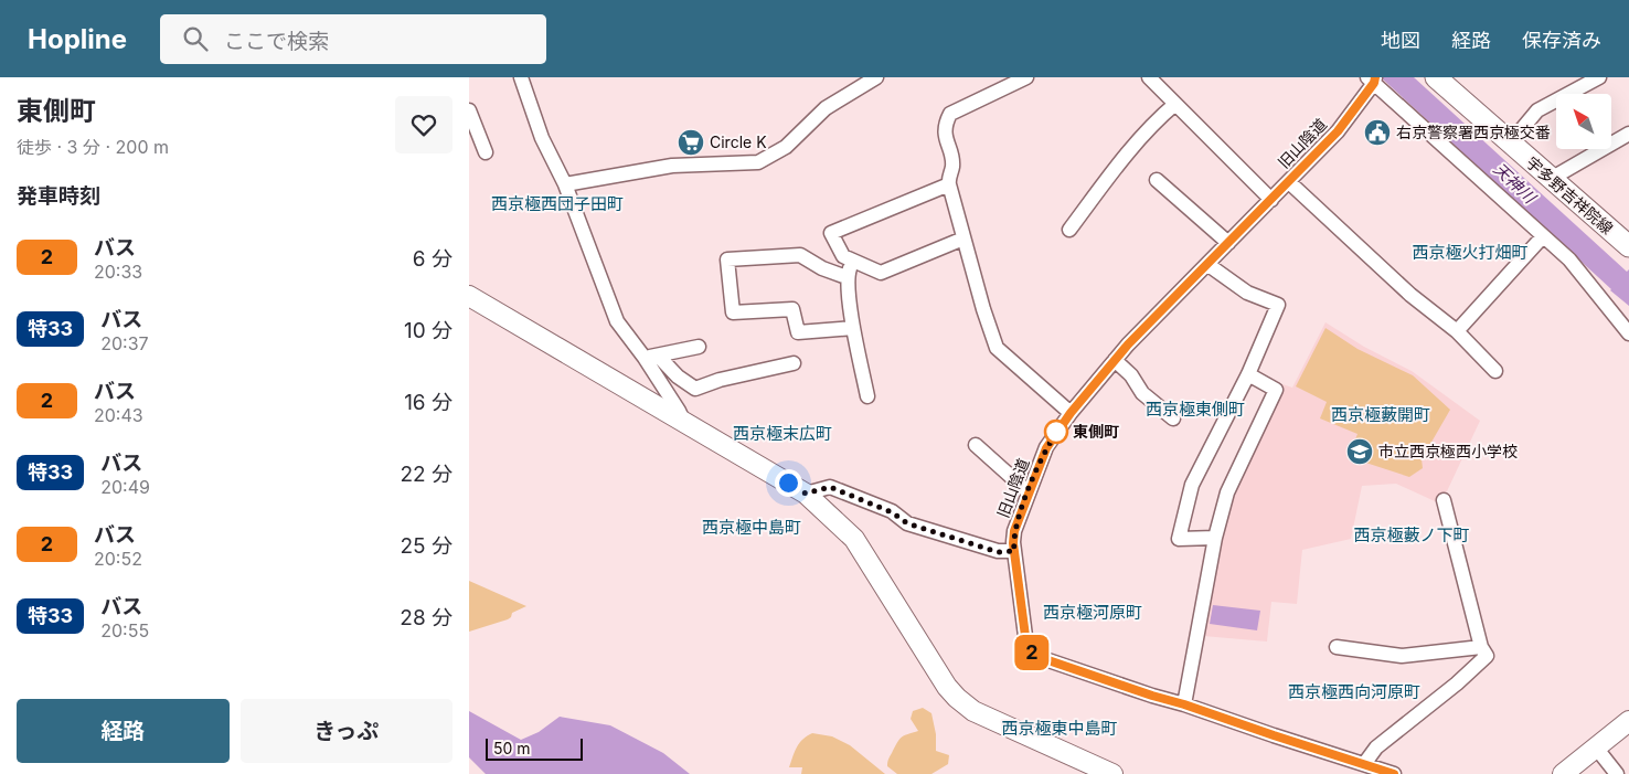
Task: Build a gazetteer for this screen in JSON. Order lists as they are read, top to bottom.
{
  "streets": {
    "main road": ["宇多野吉祥院線"],
    "street": ["旧山陰道"]
  },
  "districts": [
    "西京極西団子田町",
    "西京極火打畑町",
    "西京極東側町",
    "西京極藪開町",
    "西京極末広町",
    "西京極中島町",
    "西京極藪ノ下町",
    "西京極河原町",
    "西京極西向河原町",
    "西京極東中島町"
  ],
  "water": ["天神川"],
  "places": {
    "public building": ["右京警察署西京極交番"],
    "supermarket": ["Circle K"],
    "other": ["東側町"],
    "school or university": ["市立西京極西小学校"]
  },
  "lines": ["bus line 2"],
  "scale_bar": "50 m",
  "north": "top left",
  "page": {
    "header": "Hopline",
    "search": "ここで検索",
    "nav": ["地図", "経路", "保存済み"],
    "heading": [
      ["東側町", "徒歩 · 3 分 · 200 m"],
      "発車時刻"
    ],
    "on_map": "2",
    "list": [
      {
        "mark": "2",
        "name": "バス",
        "note": "20:33",
        "value": "6 分"
      },
      {
        "mark": "特33",
        "name": "バス",
        "note": "20:37",
        "value": "10 分"
      },
      {
        "mark": "2",
        "name": "バス",
        "note": "20:43",
        "value": "16 分"
      },
      {
        "mark": "特33",
        "name": "バス",
        "note": "20:49",
        "value": "22 分"
      },
      {
        "mark": "2",
        "name": "バス",
        "note": "20:52",
        "value": "25 分"
      },
      {
        "mark": "特33",
        "name": "バス",
        "note": "20:55",
        "value": "28 分"
      }
    ],
    "buttons": ["経路", "きっぷ"],
    "scale": "50 m"
  }
}
